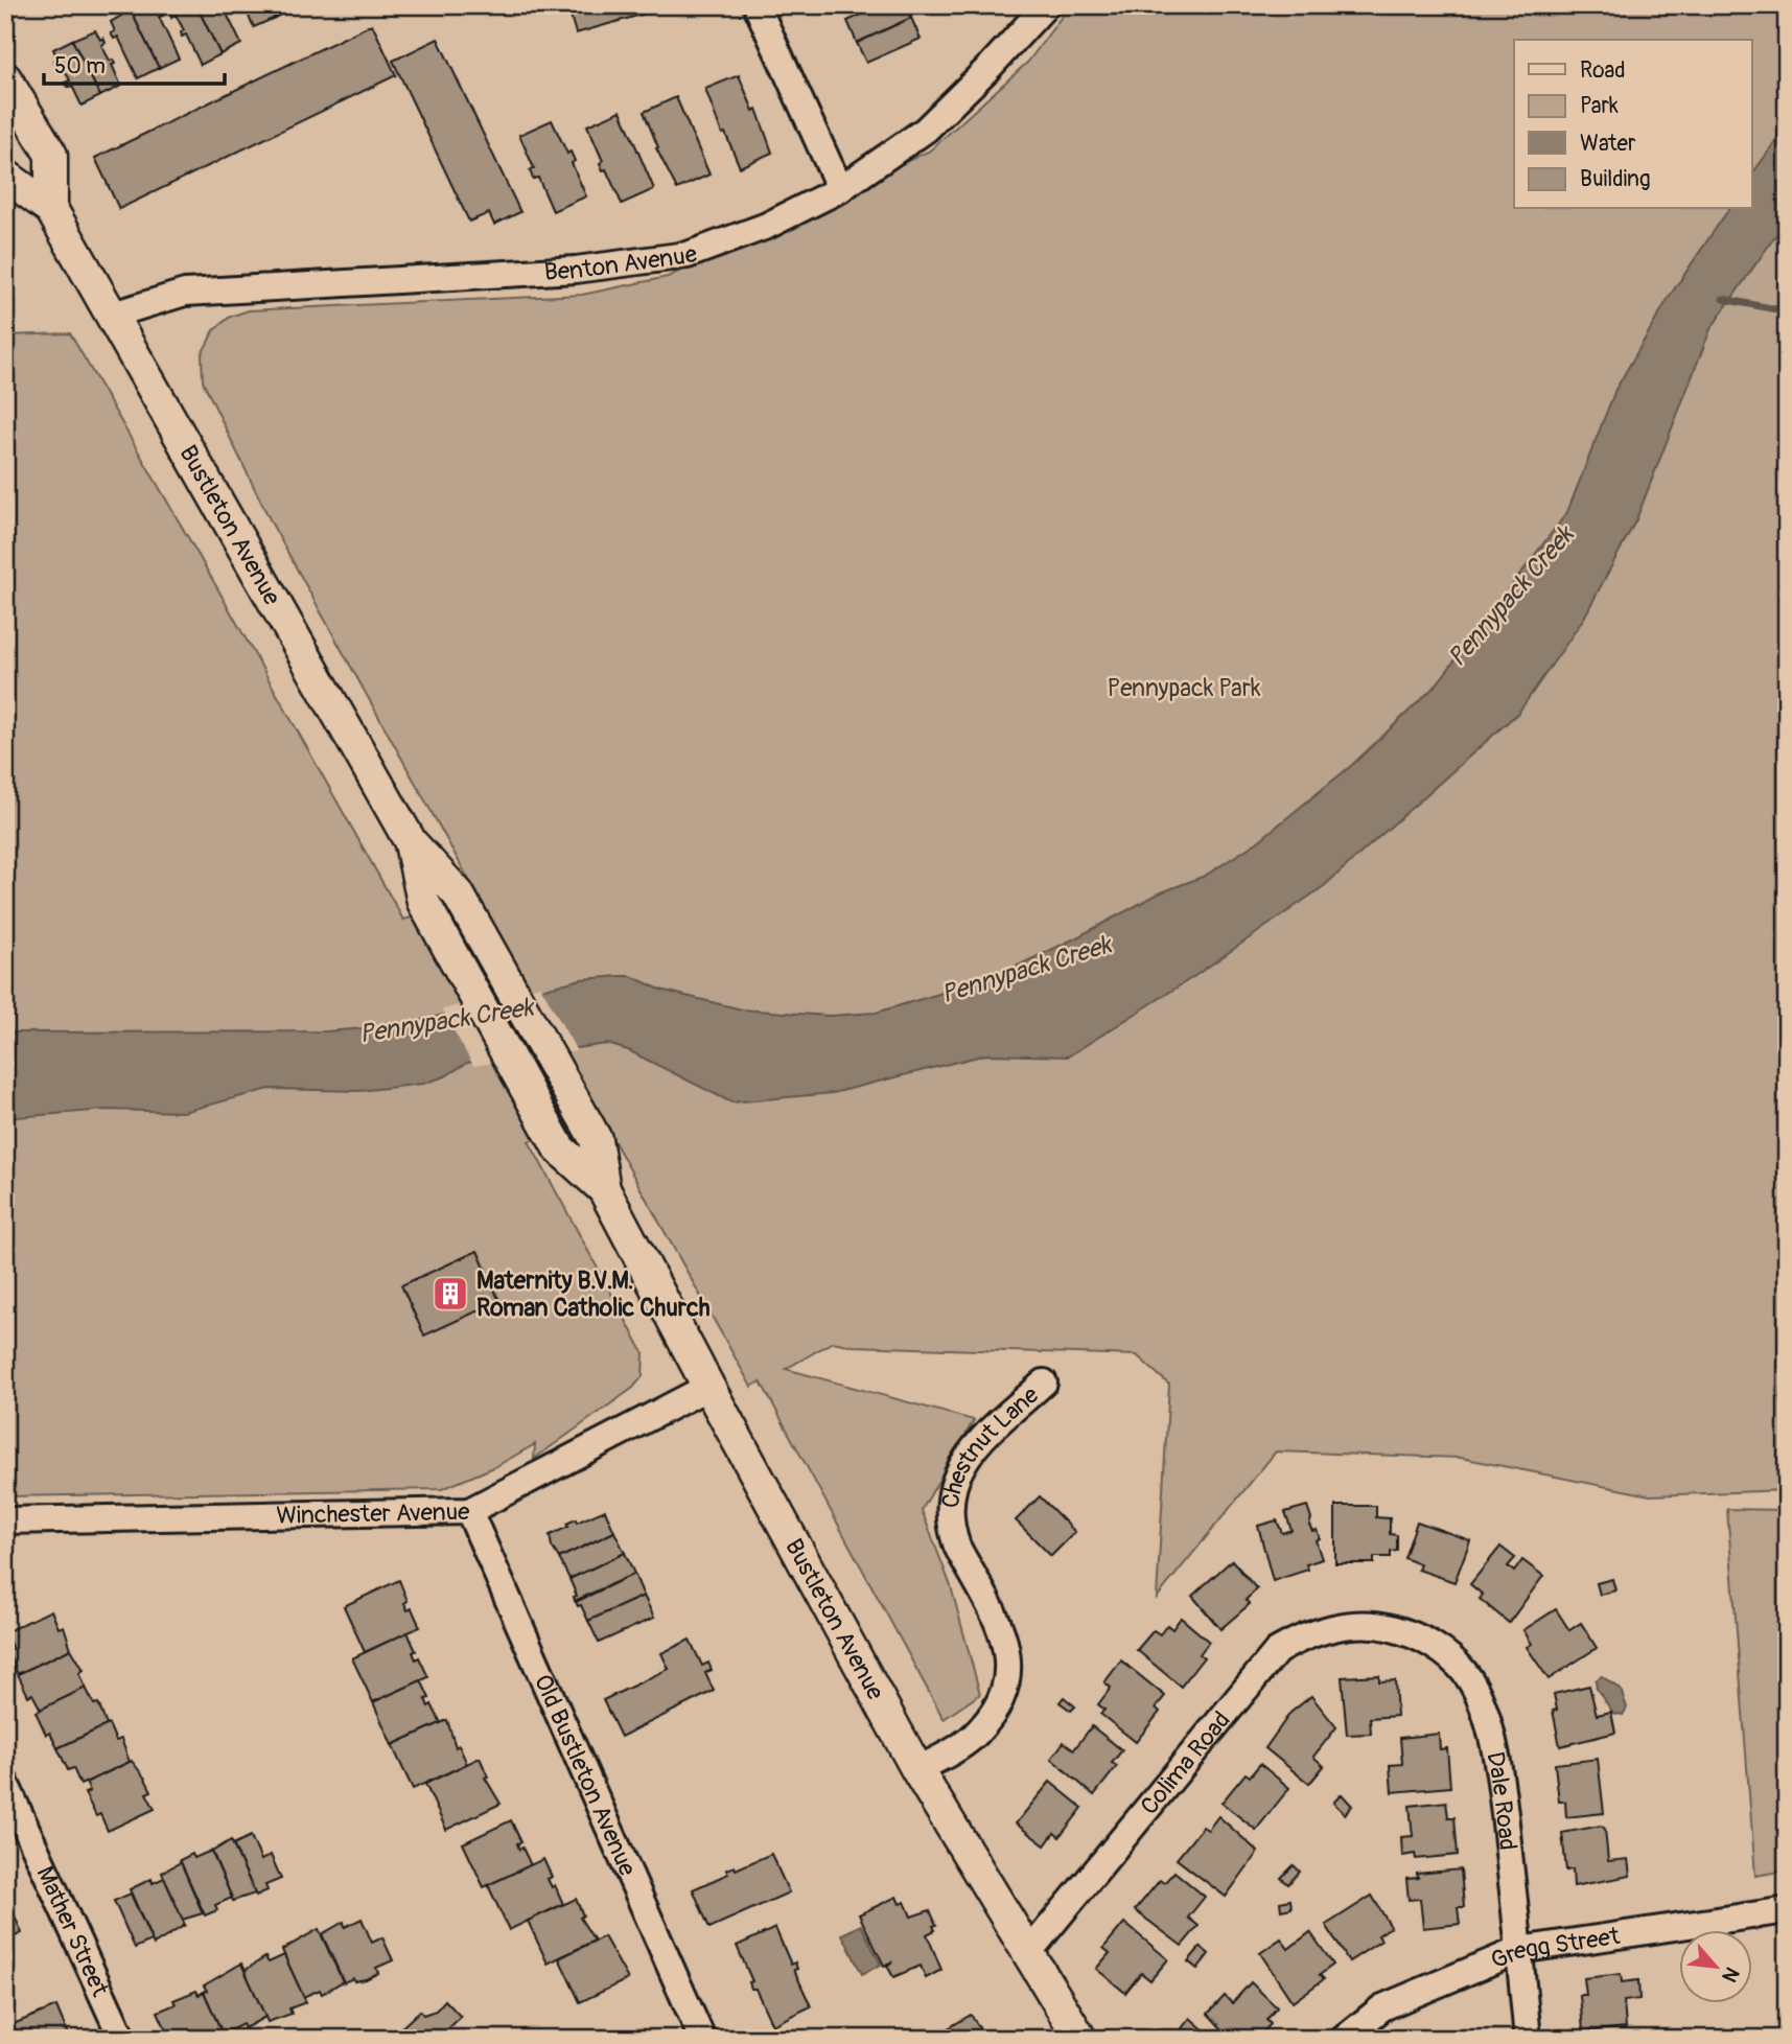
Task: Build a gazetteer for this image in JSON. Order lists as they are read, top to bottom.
{
  "streets": {
    "main road": ["Bustleton Avenue"],
    "street": [
      "Benton Avenue",
      "Chestnut Lane",
      "Winchester Avenue",
      "Colima Road",
      "Old Bustleton Avenue",
      "Dale Road",
      "Mather Street",
      "Gregg Street"
    ]
  },
  "crossings": [
    ["Benton Avenue", "Bustleton Avenue"],
    ["Bustleton Avenue", "Chestnut Lane"],
    ["Bustleton Avenue", "Winchester Avenue"],
    ["Bustleton Avenue", "Colima Road"],
    ["Winchester Avenue", "Old Bustleton Avenue"],
    ["Colima Road", "Dale Road"],
    ["Dale Road", "Gregg Street"]
  ],
  "water": ["Pennypack Creek"],
  "parks": ["Pennypack Park"],
  "places": {
    "building": ["Maternity B.V.M. Roman Catholic Church"]
  },
  "legend": [
    "Road",
    "Park",
    "Water",
    "Building"
  ],
  "scale_bar": "50 m",
  "north": "bottom right"
}
